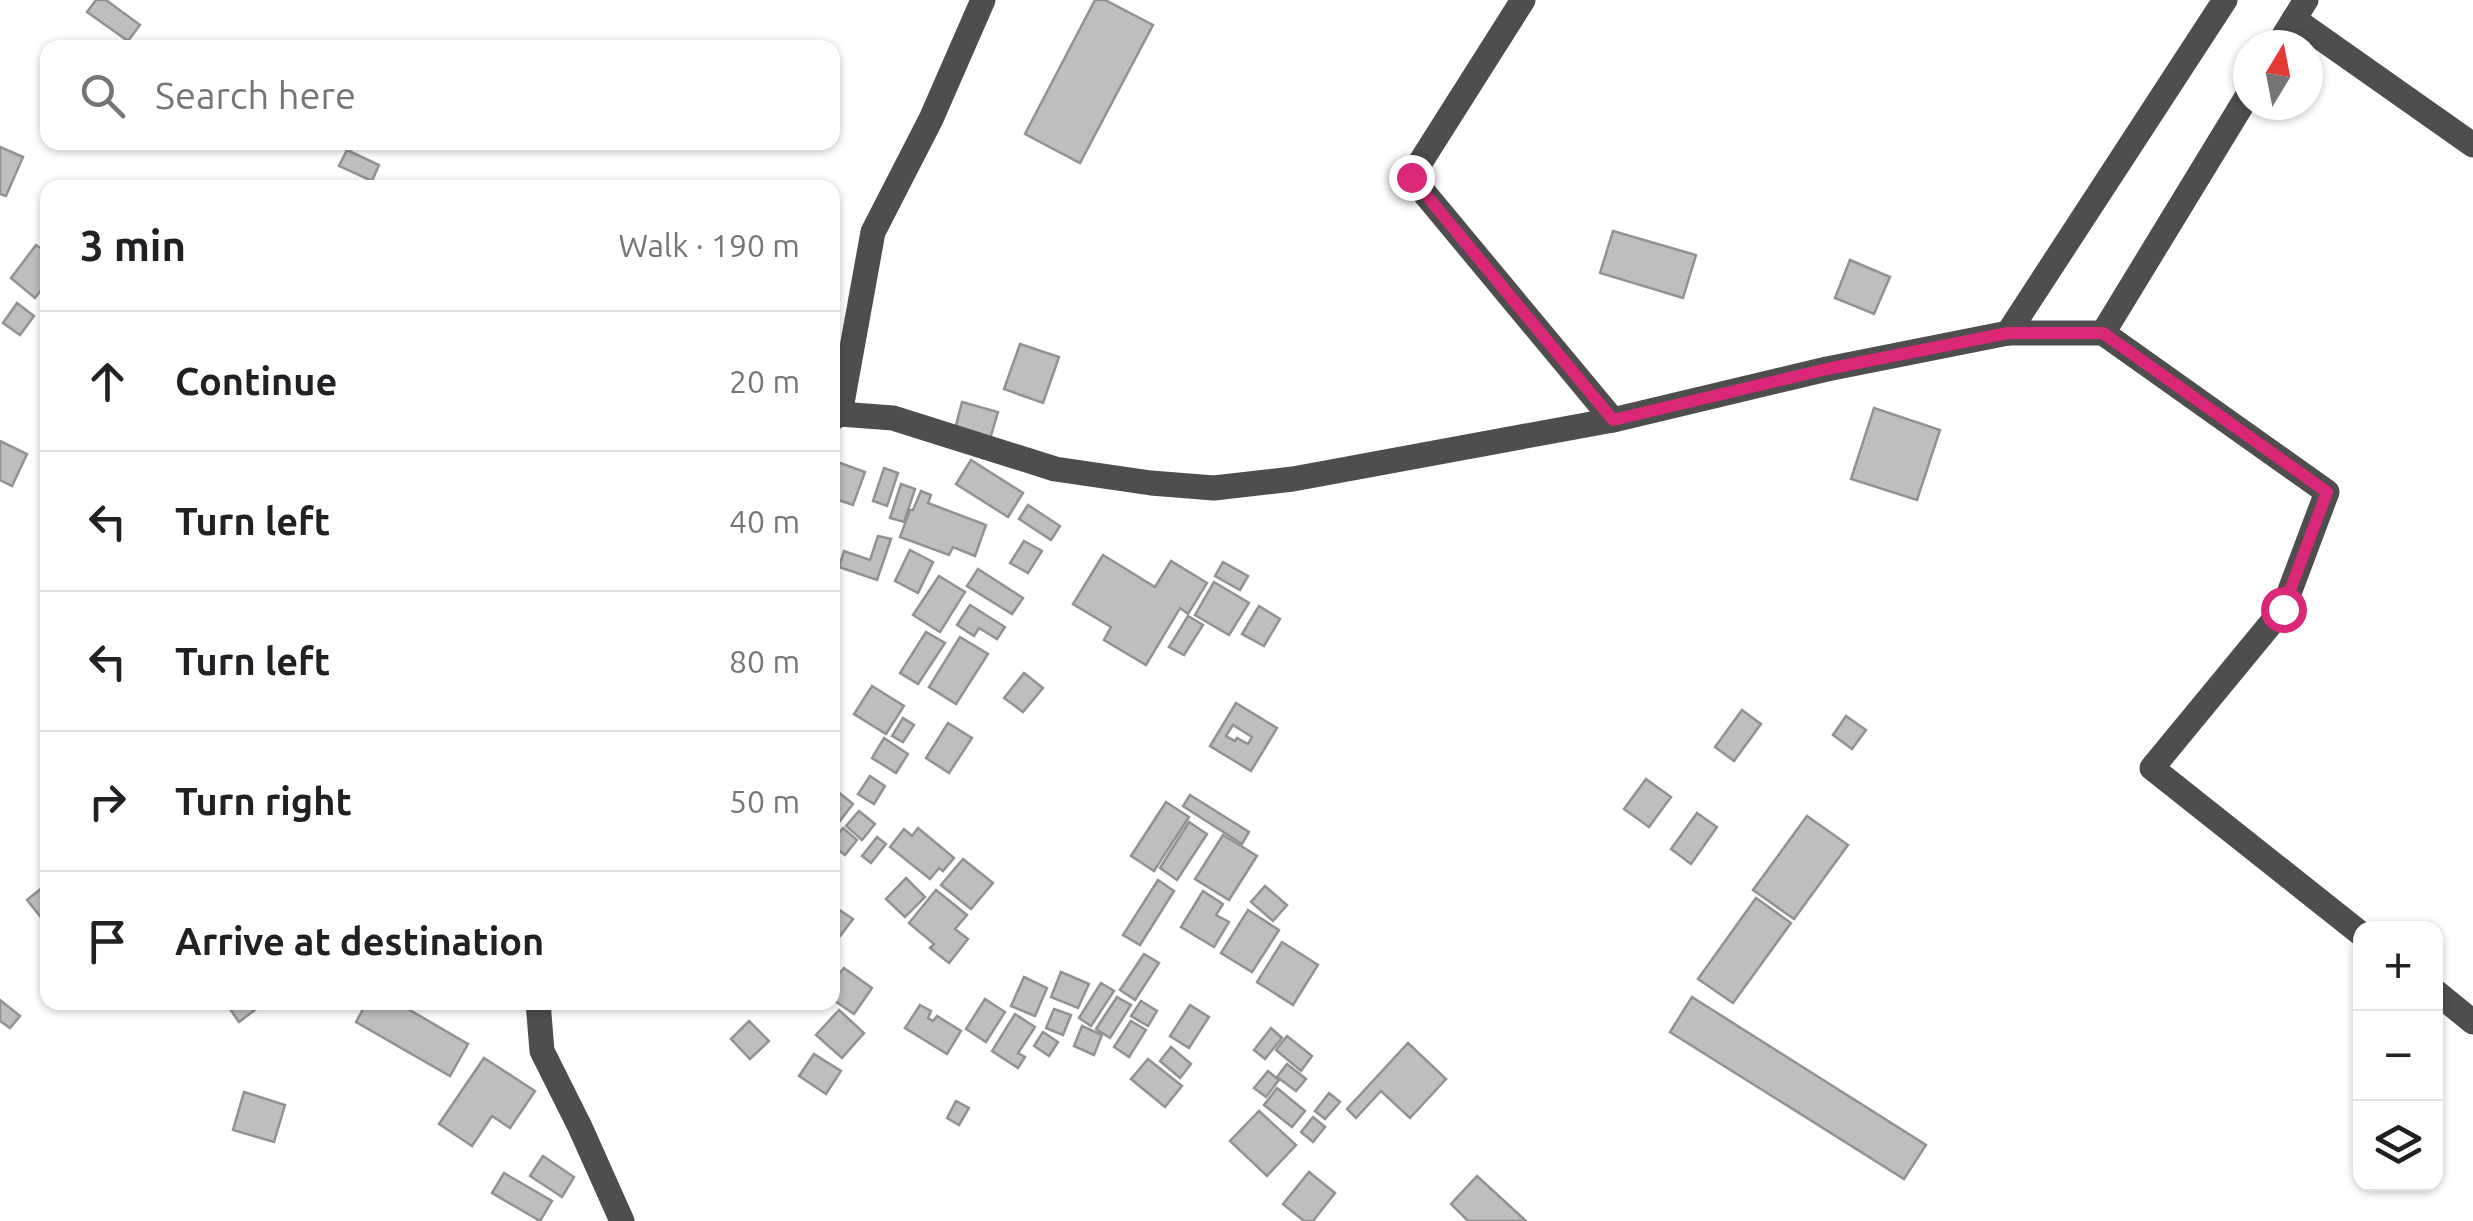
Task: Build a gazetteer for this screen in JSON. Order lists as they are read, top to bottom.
{
  "north": "top",
  "page": {
    "search": "Search here",
    "heading": ["3 min", "Walk · 190 m"],
    "list": [
      ["Continue", "20 m"],
      ["Turn left", "40 m"],
      ["Turn left", "80 m"],
      ["Turn right", "50 m"],
      "Arrive at destination"
    ],
    "map_buttons": ["+", "−"]
  }
}
